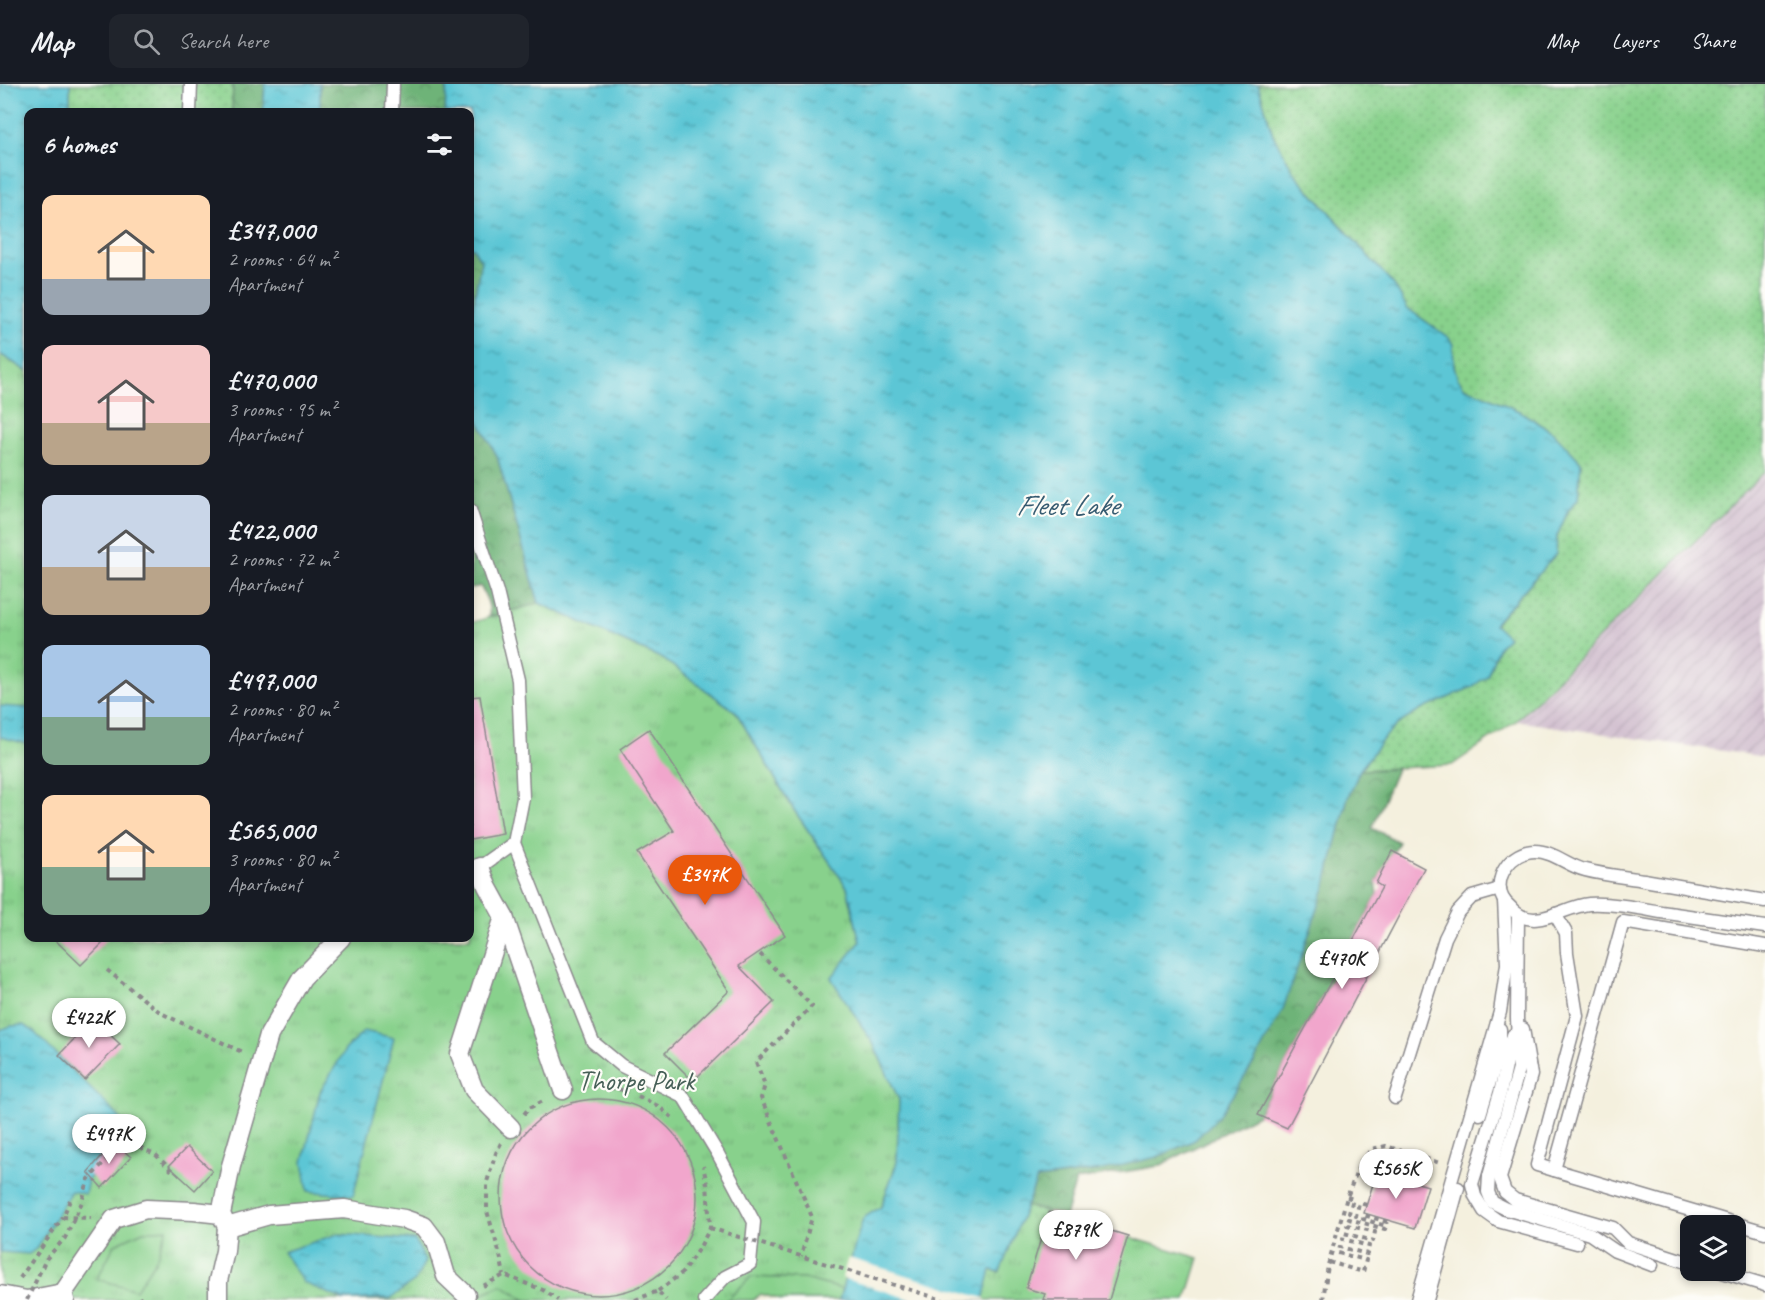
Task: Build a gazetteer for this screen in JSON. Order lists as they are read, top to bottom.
{
  "water": ["Fleet Lake"],
  "parks": ["Thorpe Park"],
  "page": {
    "header": "Map",
    "search": "Search here",
    "nav": ["Map", "Layers", "Share"],
    "heading": "6 homes",
    "list": [
      {
        "name": "£347,000",
        "note": "2 rooms · 64 m² · Apartment"
      },
      {
        "name": "£470,000",
        "note": "3 rooms · 95 m² · Apartment"
      },
      {
        "name": "£422,000",
        "note": "2 rooms · 72 m² · Apartment"
      },
      {
        "name": "£497,000",
        "note": "2 rooms · 80 m² · Apartment"
      },
      {
        "name": "£565,000",
        "note": "3 rooms · 80 m² · Apartment"
      }
    ],
    "price": [
      "£347K",
      "£470K",
      "£422K",
      "£497K",
      "£565K",
      "£879K"
    ]
  }
}
